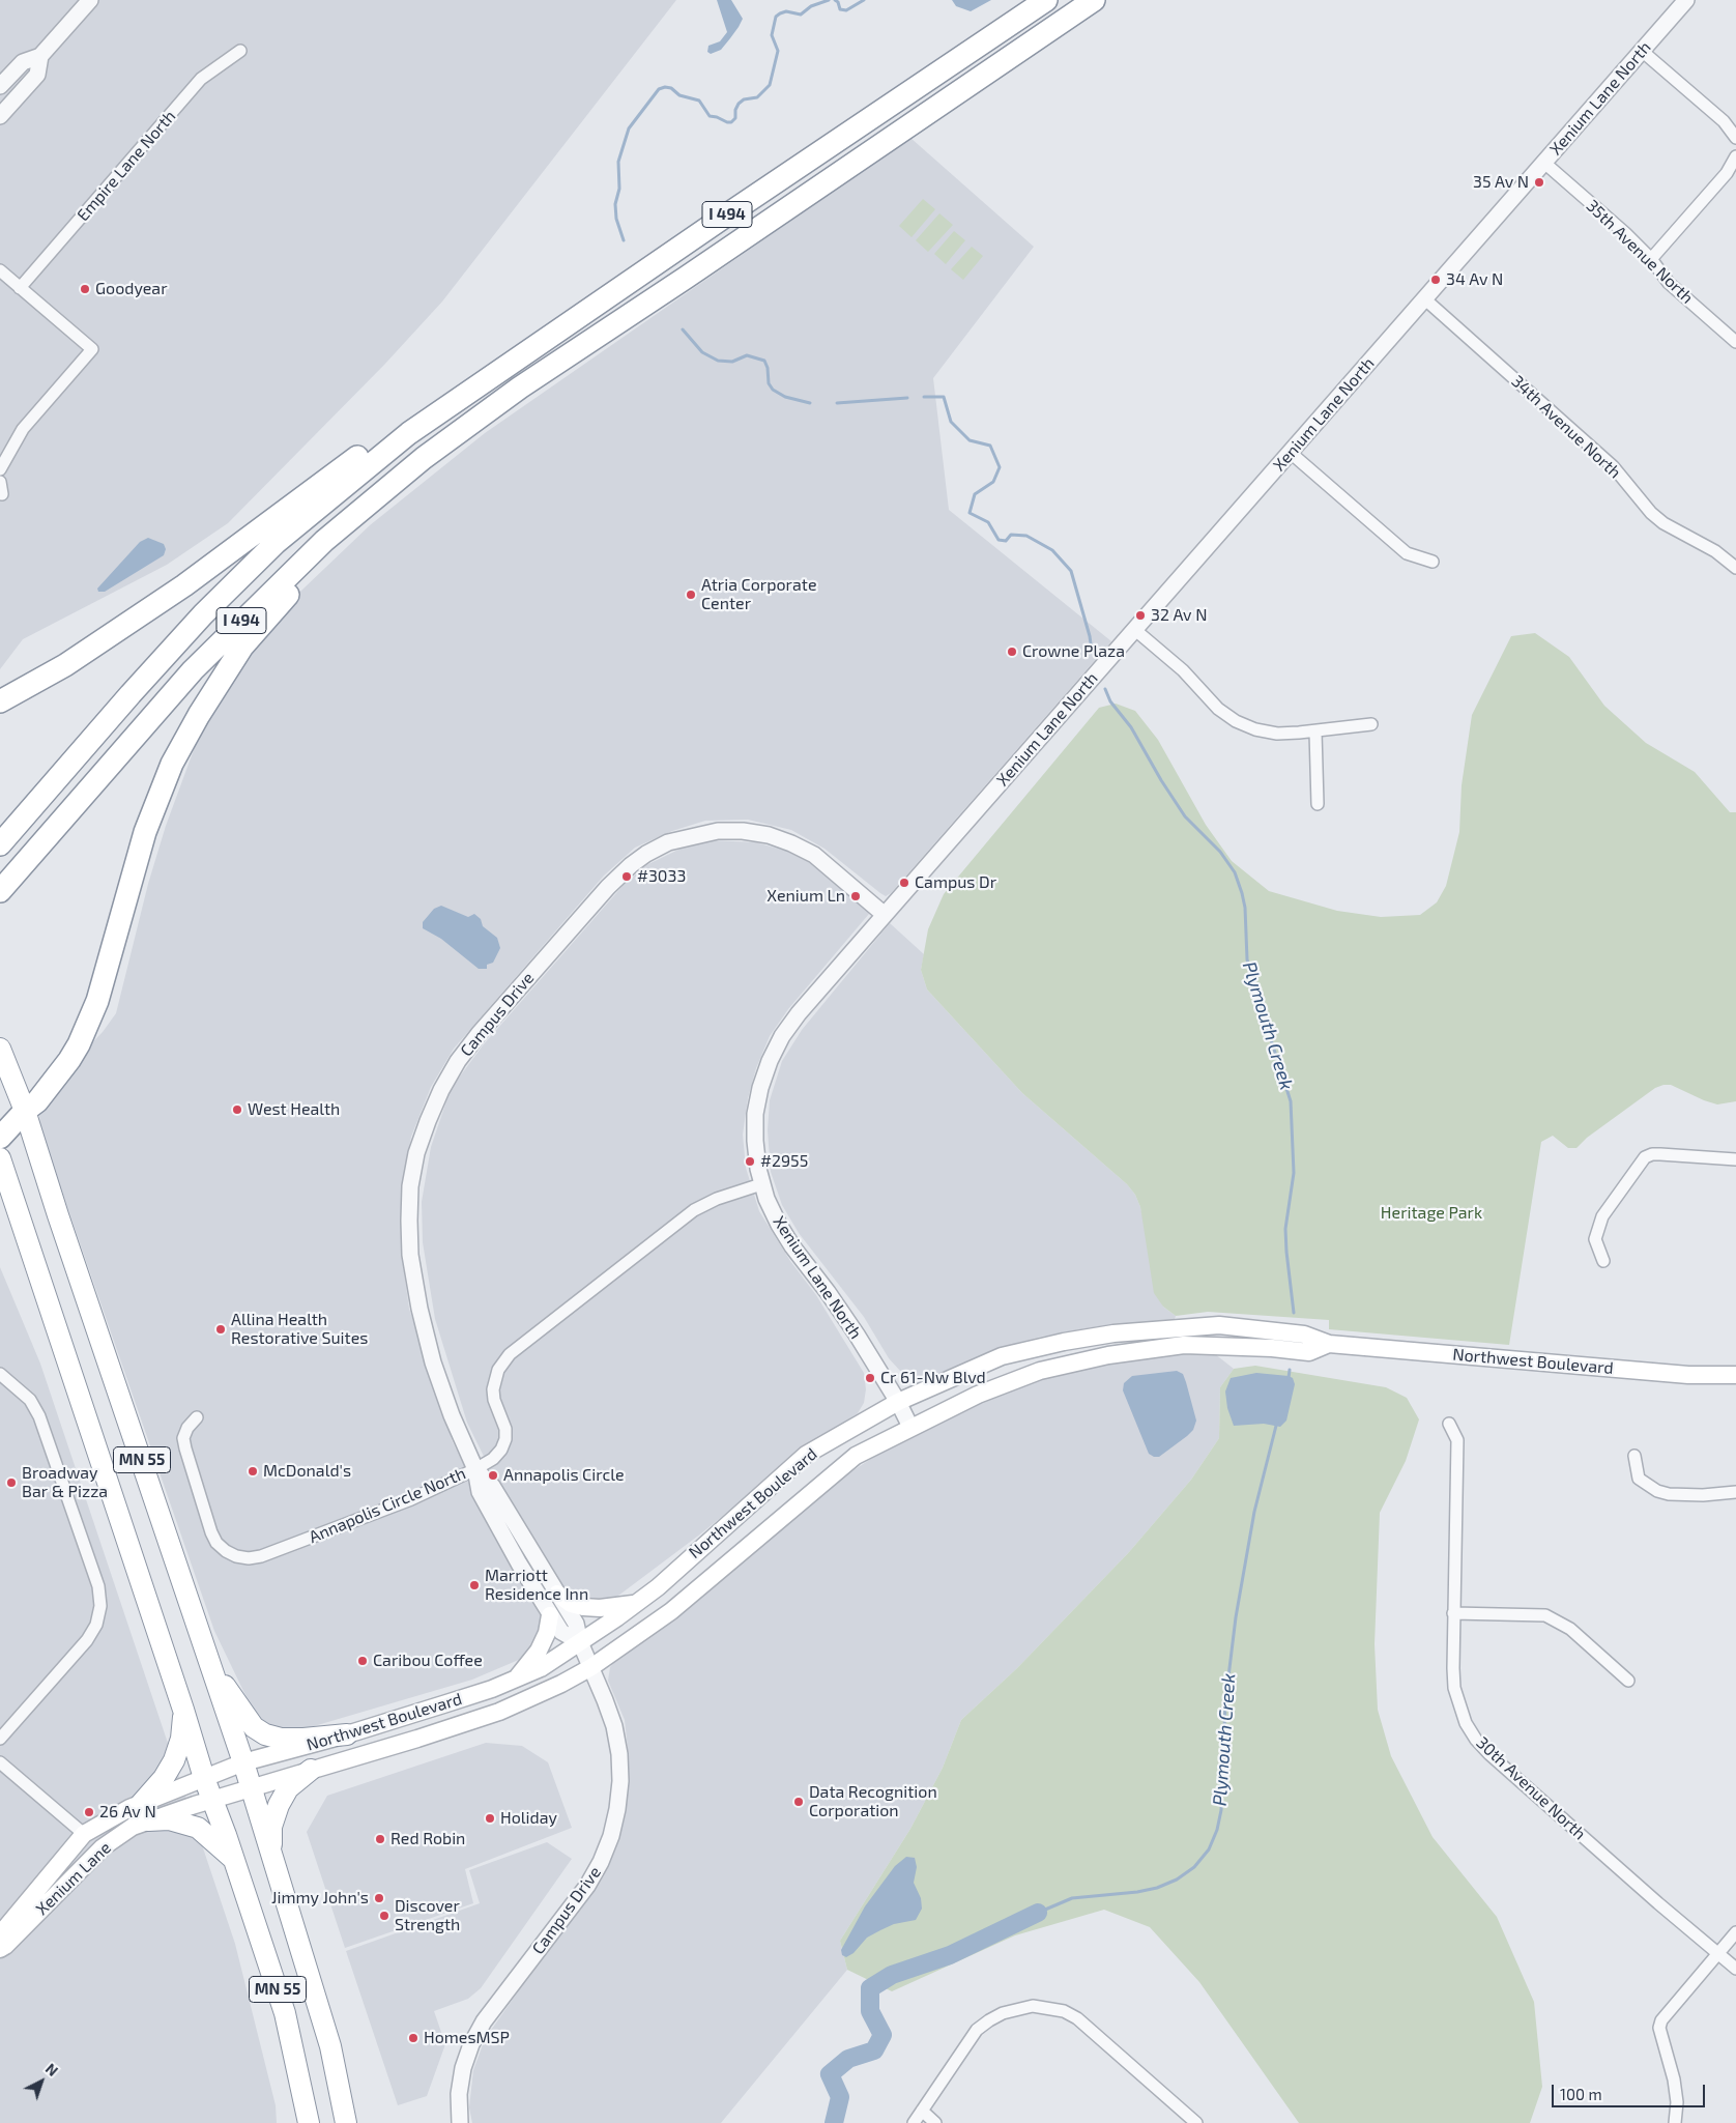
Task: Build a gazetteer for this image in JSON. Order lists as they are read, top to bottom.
{
  "streets": {
    "highway": ["I 494", "MN 55"],
    "main road": ["Northwest Boulevard", "Xenium Lane"],
    "street": [
      "Xenium Lane North",
      "Empire Lane North",
      "35th Avenue North",
      "34th Avenue North",
      "Campus Drive",
      "Annapolis Circle North",
      "30th Avenue North"
    ]
  },
  "crossings": [
    ["Xenium Lane North", "35th Avenue North"],
    ["Xenium Lane North", "34th Avenue North"],
    ["Xenium Lane North", "Campus Drive"],
    ["Xenium Lane North", "Northwest Boulevard"],
    ["Xenium Lane North", "Annapolis Circle North"],
    ["Campus Drive", "Northwest Boulevard"],
    ["Campus Drive", "Annapolis Circle North"],
    ["Northwest Boulevard", "MN 55"],
    ["Northwest Boulevard", "Xenium Lane"],
    ["MN 55", "Xenium Lane"]
  ],
  "water": ["Plymouth Creek"],
  "parks": ["Heritage Park"],
  "places": [
    "35 Av N",
    "34 Av N",
    "Goodyear",
    "Atria Corporate Center",
    "32 Av N",
    "Crowne Plaza",
    "#3033",
    "Campus Dr",
    "Xenium Ln",
    "West Health",
    "#2955",
    "Allina Health Restorative Suites",
    "Cr 61-Nw Blvd",
    "McDonald's",
    "Annapolis Circle",
    "Broadway Bar & Pizza",
    "Marriott Residence Inn",
    "Caribou Coffee",
    "Data Recognition Corporation",
    "26 Av N",
    "Holiday",
    "Red Robin",
    "Jimmy John's",
    "Discover Strength",
    "HomesMSP"
  ],
  "scale_bar": "100 m",
  "north": "top right"
}
